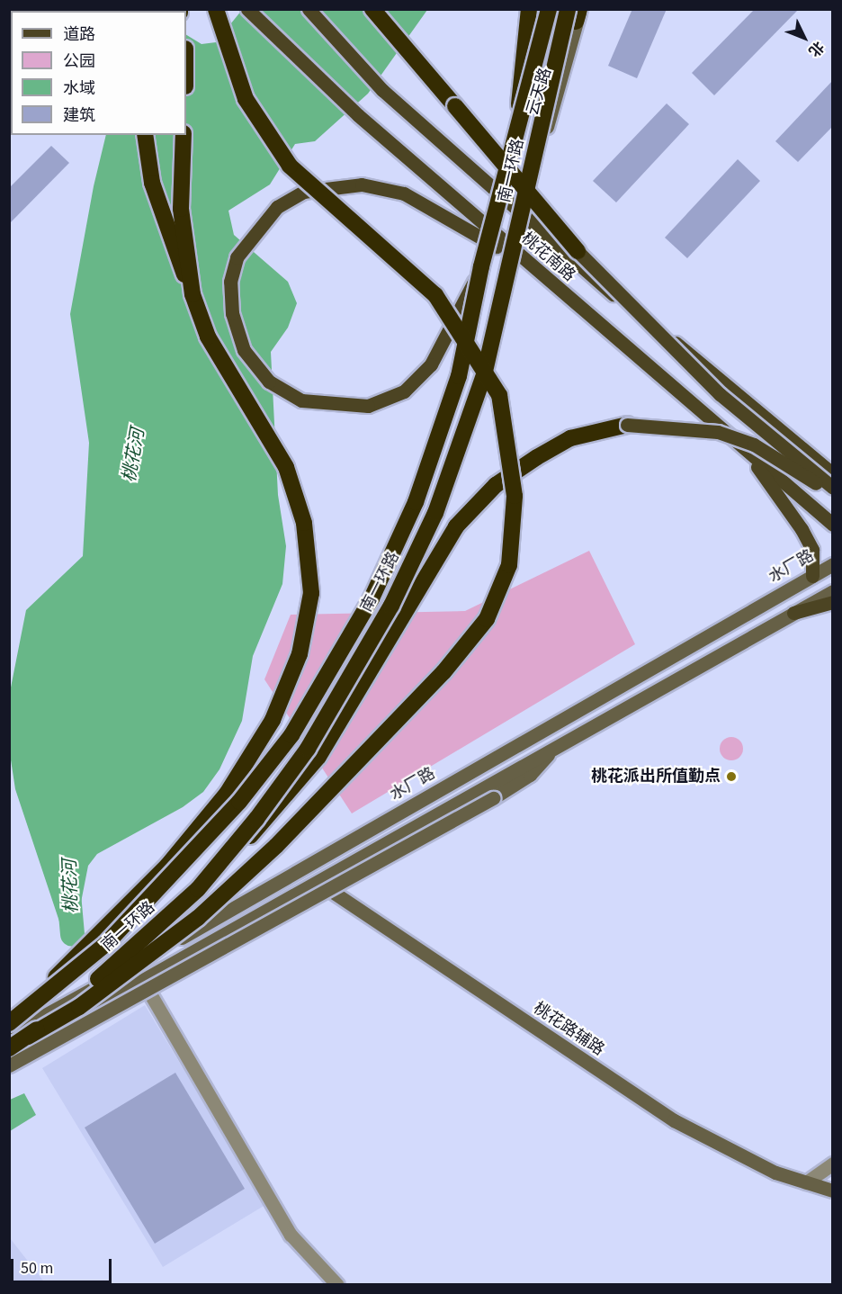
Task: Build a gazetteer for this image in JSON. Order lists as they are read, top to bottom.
{
  "streets": {
    "highway": ["南一环路"],
    "main road": ["桃花南路"],
    "street": ["云天路", "水厂路", "桃花路辅路"]
  },
  "crossings": [
    ["云天路", "南一环路"],
    ["云天路", "桃花南路"],
    ["南一环路", "水厂路"],
    ["水厂路", "桃花路辅路"]
  ],
  "water": ["桃花河"],
  "places": ["桃花派出所值勤点"],
  "legend": [
    "道路",
    "公园",
    "水域",
    "建筑"
  ],
  "scale_bar": "50 m",
  "north": "bottom right"
}
